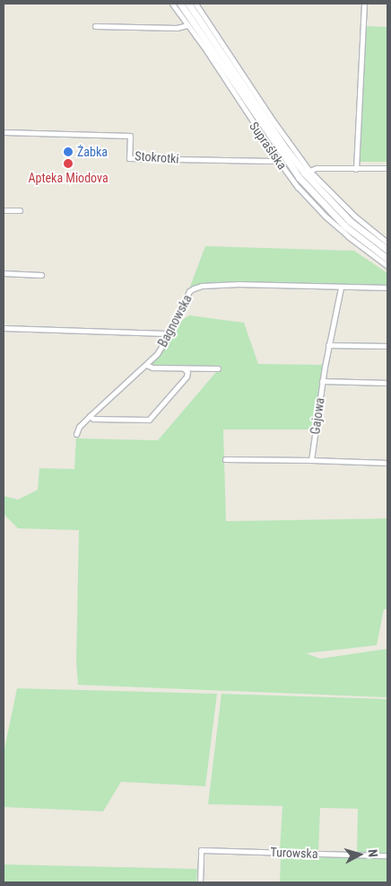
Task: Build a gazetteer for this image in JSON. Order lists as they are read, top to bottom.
{
  "streets": {
    "street": [
      "Supraślska",
      "Stokrotki",
      "Bagnowska",
      "Gajowa",
      "Turowska"
    ]
  },
  "crossings": [
    ["Supraślska", "Stokrotki"],
    ["Bagnowska", "Gajowa"]
  ],
  "places": ["Żabka", "Apteka Miodova"],
  "north": "right"
}
